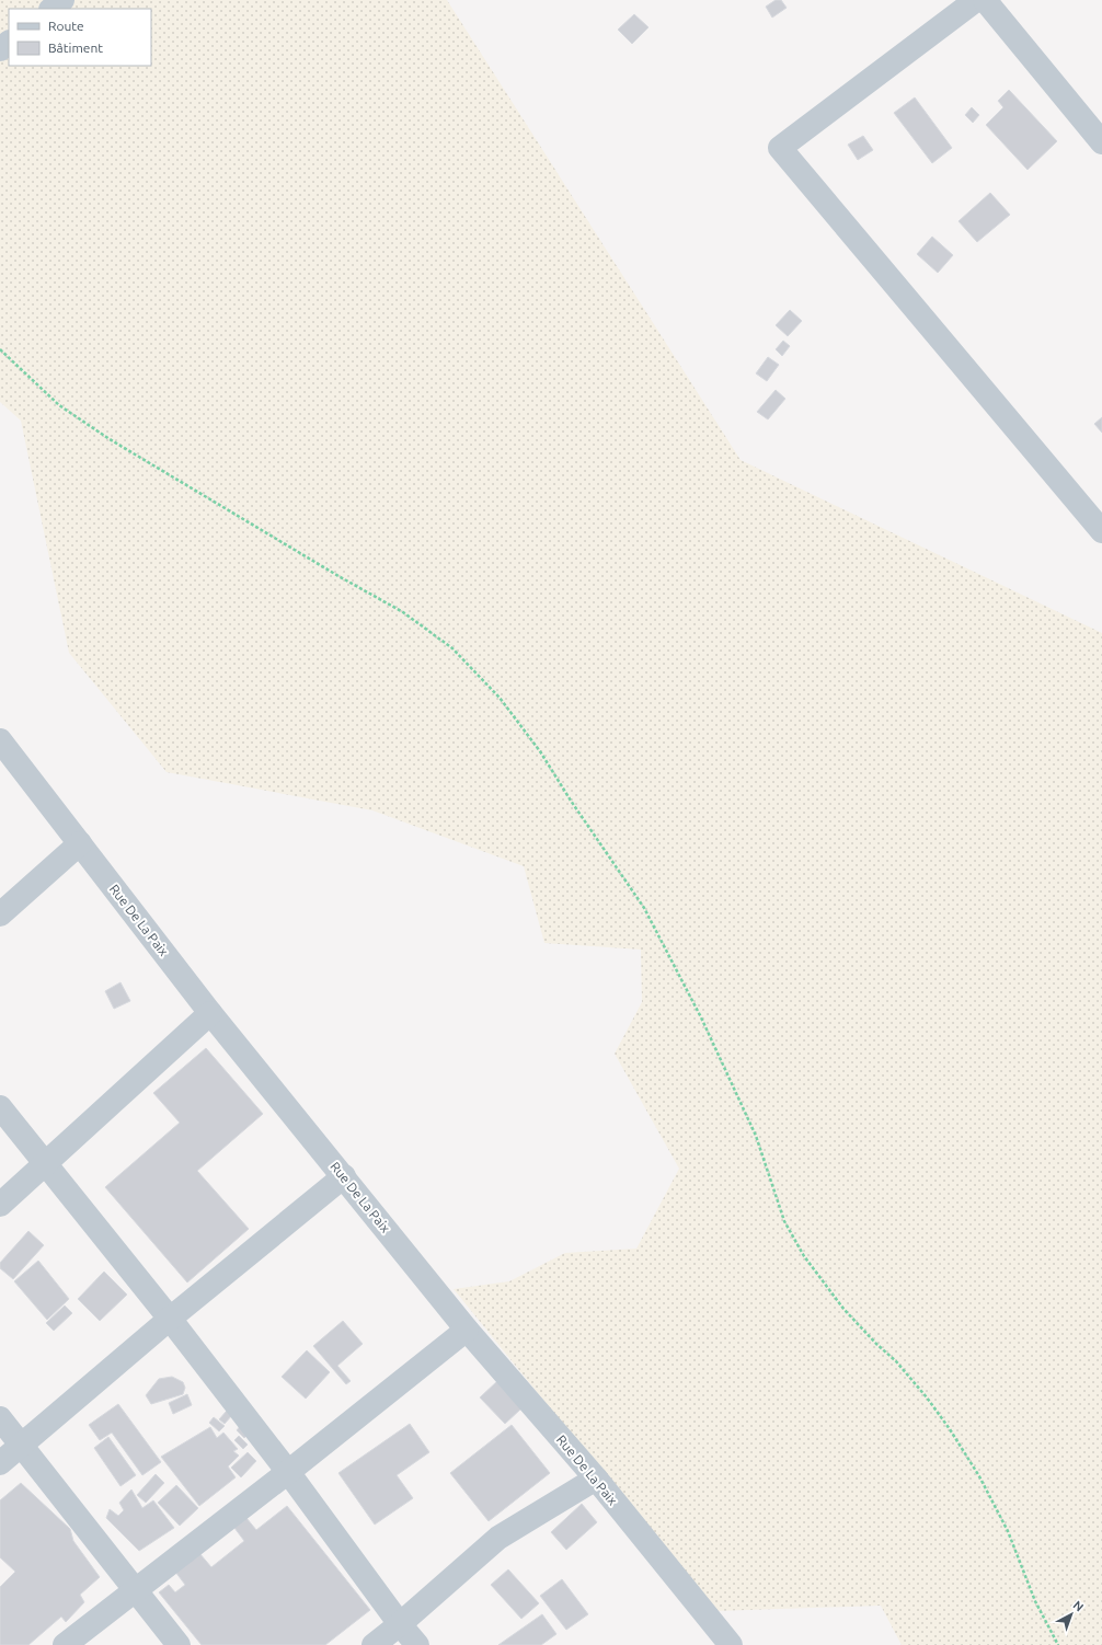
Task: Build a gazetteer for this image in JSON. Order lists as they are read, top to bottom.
{
  "streets": {
    "street": ["Rue De La Paix"]
  },
  "legend": ["Route", "Bâtiment"],
  "north": "top right"
}
